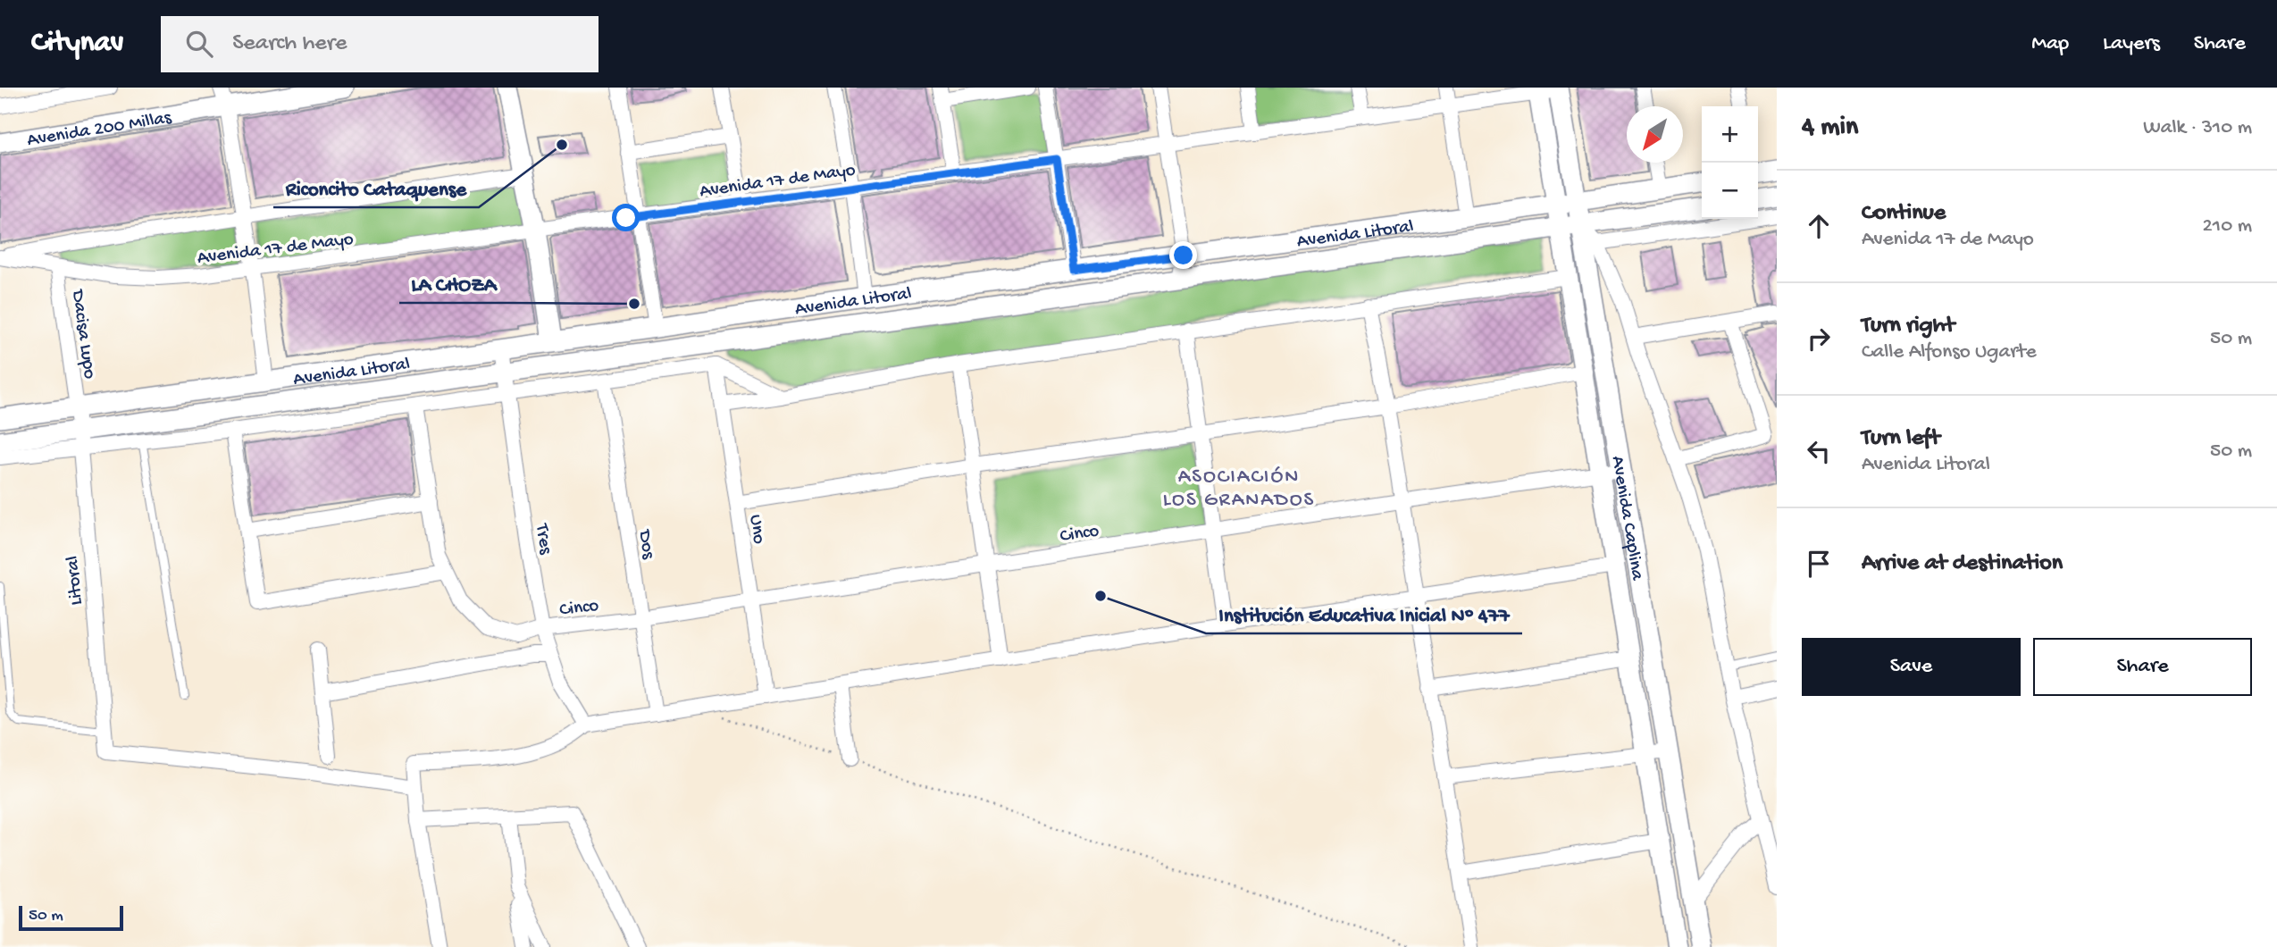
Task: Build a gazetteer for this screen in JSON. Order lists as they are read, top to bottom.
{
  "streets": {
    "main road": ["Avenida 200 Millas", "Avenida Litoral", "Avenida Caplina"],
    "street": [
      "Avenida 17 de Mayo",
      "Dacisa Lupo",
      "Uno",
      "Cinco",
      "Tres",
      "Dos",
      "Litoral"
    ]
  },
  "crossings": [
    ["Avenida 17 de Mayo", "Dacisa Lupo"],
    ["Avenida 17 de Mayo", "Avenida Caplina"],
    ["Avenida Litoral", "Dacisa Lupo"],
    ["Avenida Litoral", "Avenida Caplina"],
    ["Avenida Litoral", "Uno"],
    ["Avenida Litoral", "Cinco"],
    ["Avenida Litoral", "Tres"],
    ["Avenida Litoral", "Dos"],
    ["Avenida Litoral", "Litoral"],
    ["Dacisa Lupo", "Litoral"],
    ["Avenida Caplina", "Cinco"],
    ["Uno", "Cinco"],
    ["Cinco", "Tres"],
    ["Cinco", "Dos"]
  ],
  "districts": ["ASOCIACIÓN LOS GRANADOS"],
  "places": ["Riconcito Cataquense", "LA CHOZA", "Institución Educativa Inicial Nº 477"],
  "scale_bar": "50 m",
  "north": "bottom left",
  "page": {
    "header": "Citynav",
    "search": "Search here",
    "nav": ["Map", "Layers", "Share"],
    "heading": ["4 min", "Walk · 310 m"],
    "map_buttons": ["+", "−"],
    "list": [
      ["Continue", "Avenida 17 de Mayo", "210 m"],
      ["Turn right", "Calle Alfonso Ugarte", "50 m"],
      ["Turn left", "Avenida Litoral", "50 m"],
      "Arrive at destination"
    ],
    "buttons": ["Save", "Share"],
    "scale": "50 m"
  }
}
